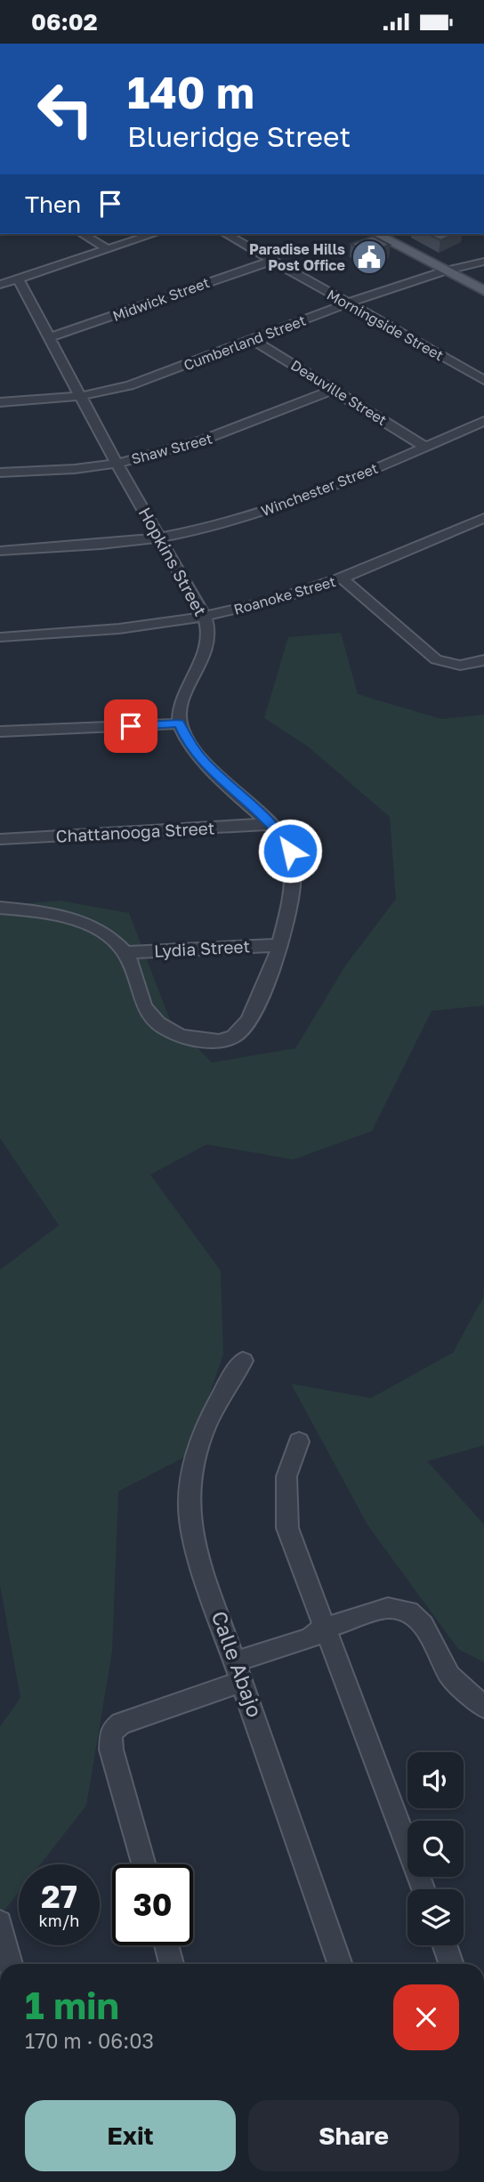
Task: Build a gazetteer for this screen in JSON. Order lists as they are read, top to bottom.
{
  "streets": {
    "street": [
      "Midwick Street",
      "Morningside Street",
      "Cumberland Street",
      "Deauville Street",
      "Shaw Street",
      "Winchester Street",
      "Hopkins Street",
      "Roanoke Street",
      "Chattanooga Street",
      "Lydia Street",
      "Calle Abajo"
    ]
  },
  "crossings": [
    ["Midwick Street", "Morningside Street"],
    ["Midwick Street", "Hopkins Street"],
    ["Morningside Street", "Cumberland Street"],
    ["Cumberland Street", "Deauville Street"],
    ["Cumberland Street", "Hopkins Street"],
    ["Deauville Street", "Shaw Street"],
    ["Deauville Street", "Winchester Street"],
    ["Shaw Street", "Hopkins Street"],
    ["Winchester Street", "Hopkins Street"],
    ["Hopkins Street", "Roanoke Street"]
  ],
  "places": {
    "public building": ["Paradise Hills Post Office"]
  },
  "page": {
    "status": "06:02",
    "turn": ["140 m", "Blueridge Street"],
    "then": "Then",
    "speed": "27 km/h",
    "limit": "30",
    "heading": ["1 min", "170 m · 06:03"],
    "buttons": ["Exit", "Share"]
  }
}
